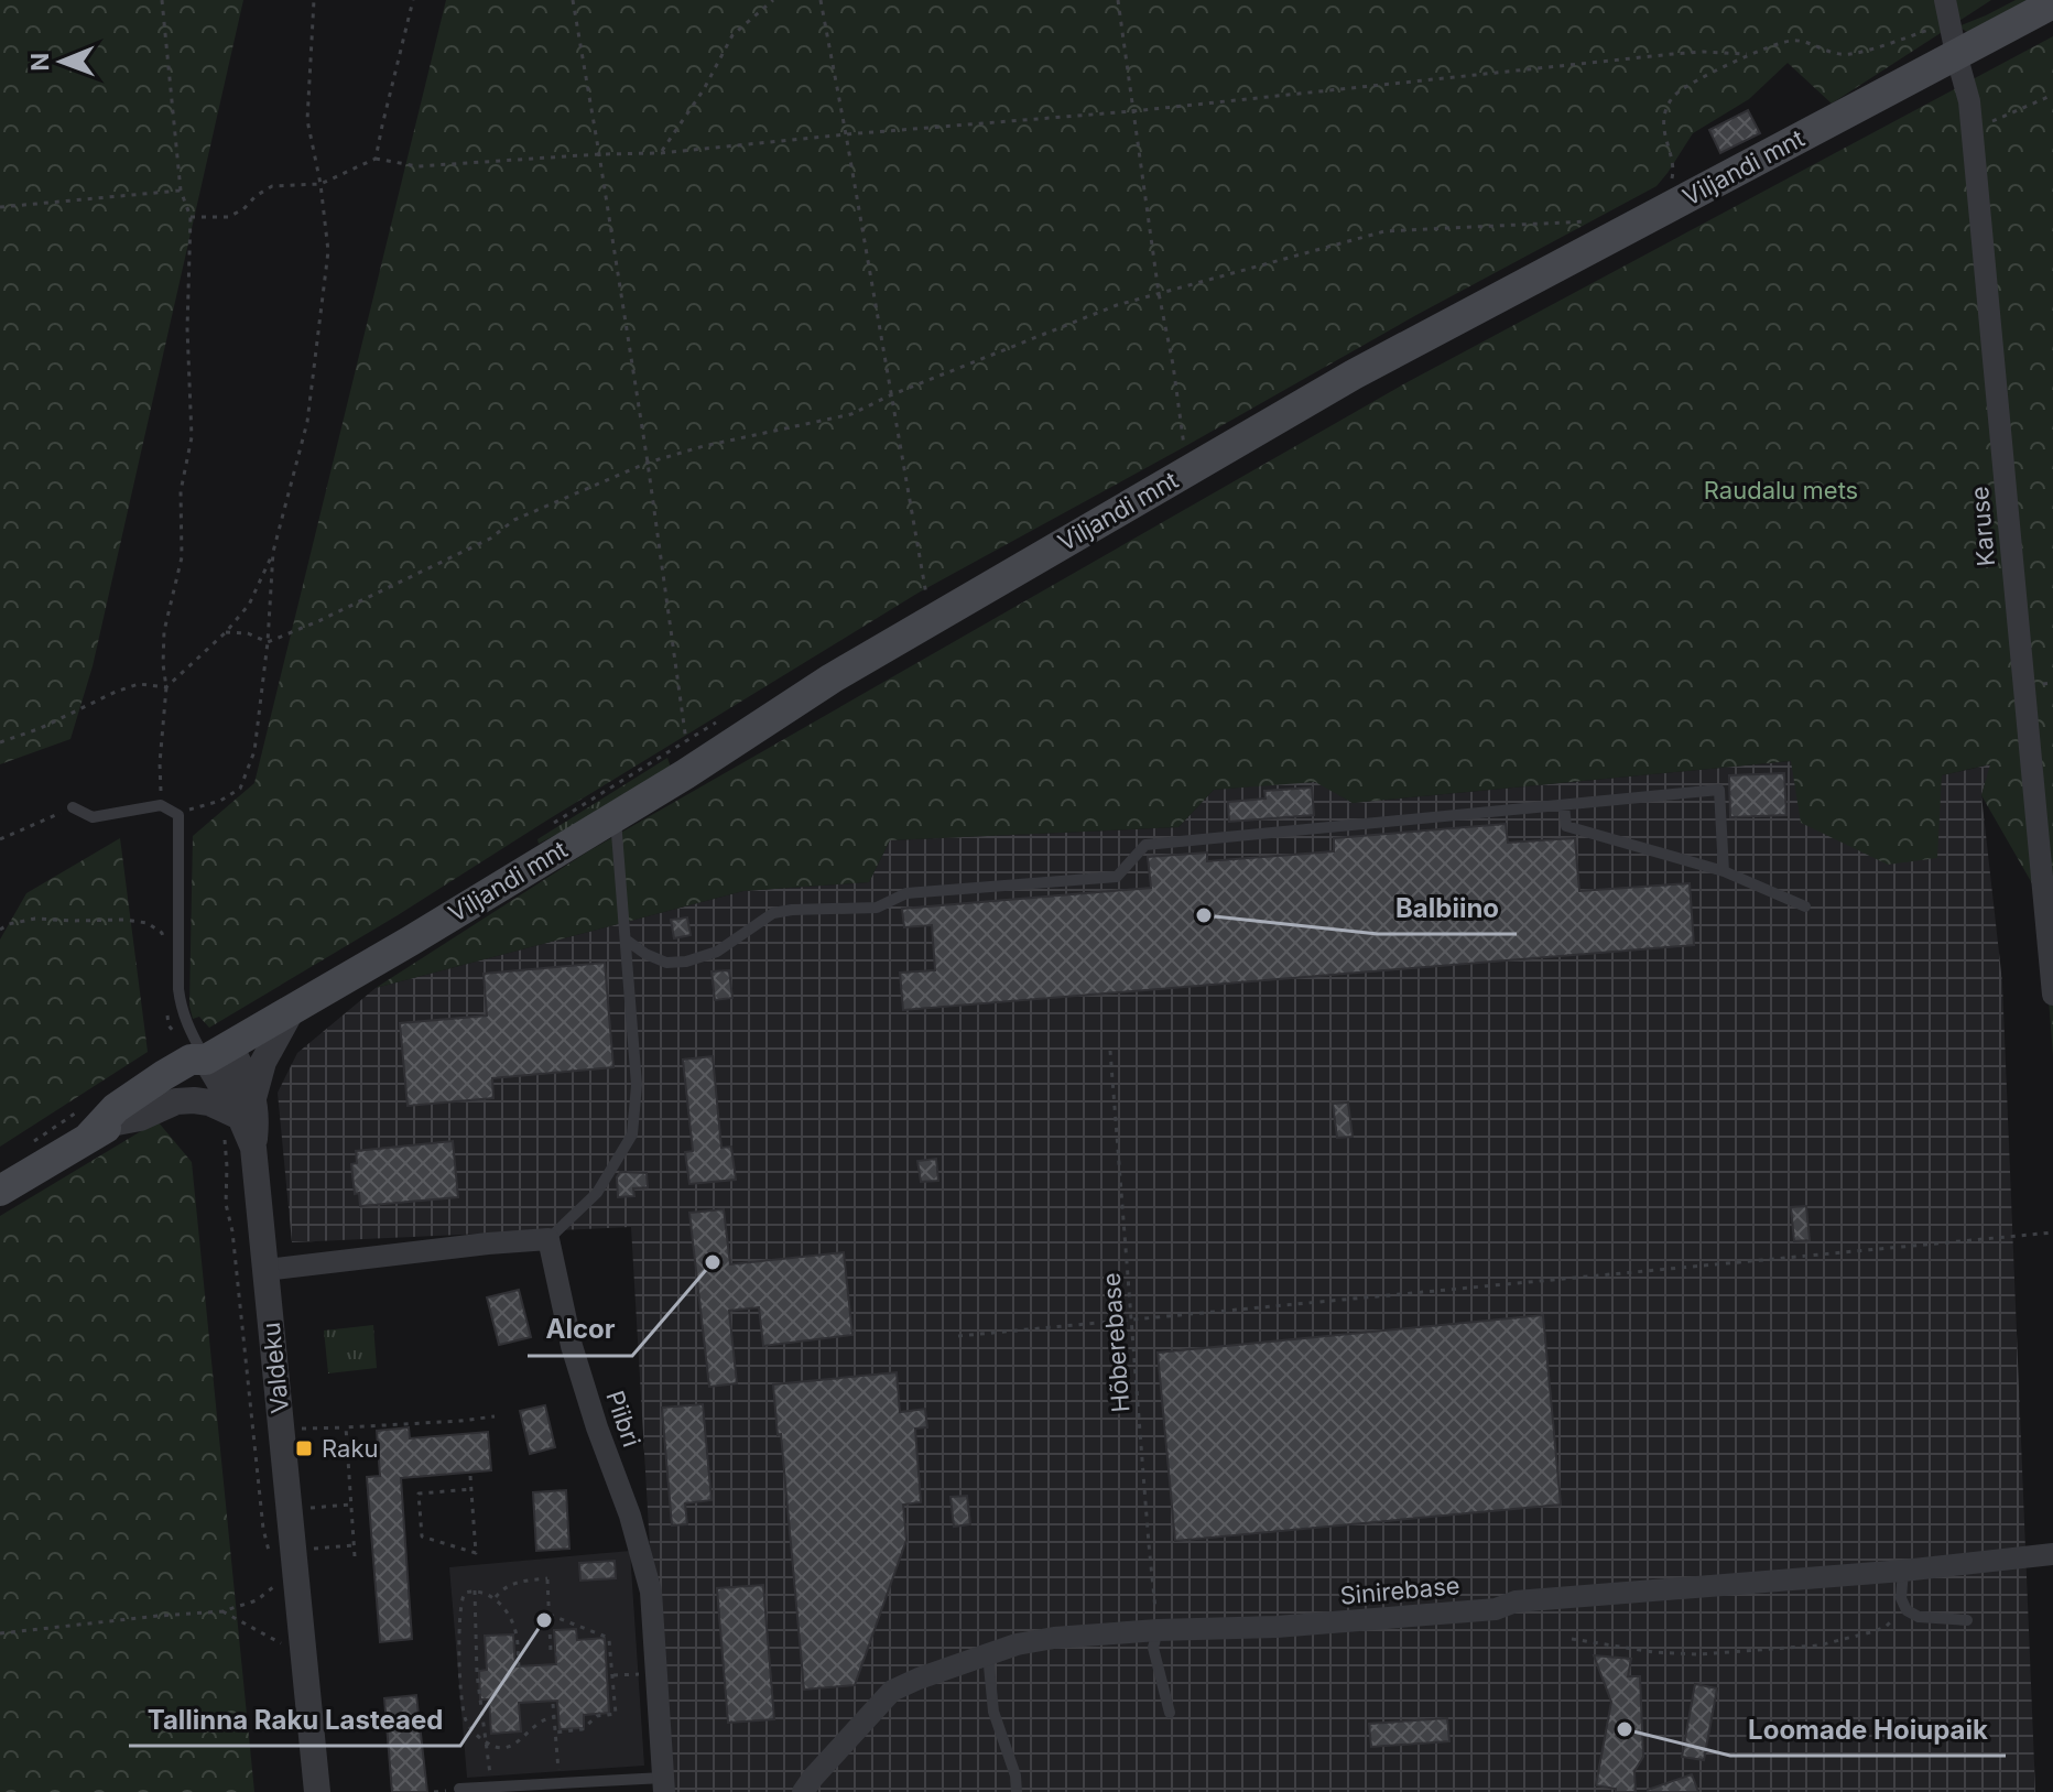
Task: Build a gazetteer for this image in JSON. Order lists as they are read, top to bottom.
{
  "streets": {
    "main road": ["Viljandi mnt"],
    "street": [
      "Karuse",
      "Valdeku",
      "Piibri",
      "Sinirebase"
    ],
    "path": ["Hõberebase"]
  },
  "crossings": [
    ["Viljandi mnt", "Karuse"],
    ["Hõberebase", "Sinirebase"]
  ],
  "parks": ["Raudalu mets"],
  "places": {
    "other": [
      "Balbiino",
      "Alcor",
      "Tallinna Raku Lasteaed",
      "Loomade Hoiupaik"
    ],
    "transit": ["Raku"]
  },
  "north": "left"
}
